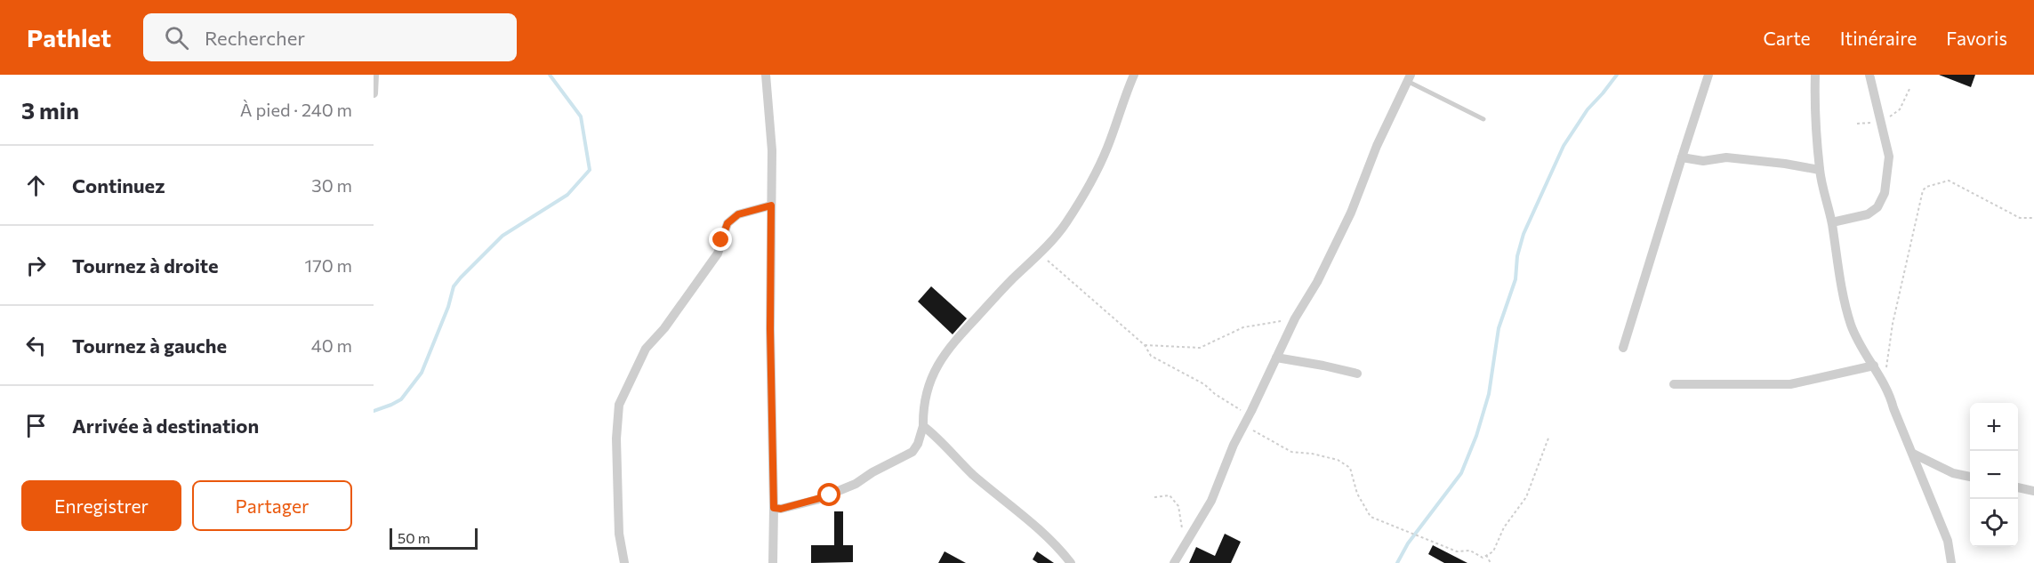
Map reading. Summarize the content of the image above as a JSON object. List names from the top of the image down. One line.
{"scale_bar":"50 m","page":{"header":"Pathlet","search":"Rechercher","nav":["Carte","Itinéraire","Favoris"],"heading":["3 min","À pied · 240 m"],"list":[["Continuez","30 m"],["Tournez à droite","170 m"],["Tournez à gauche","40 m"],"Arrivée à destination"],"map_buttons":["+","−"],"buttons":["Enregistrer","Partager"],"scale":"50 m"}}
